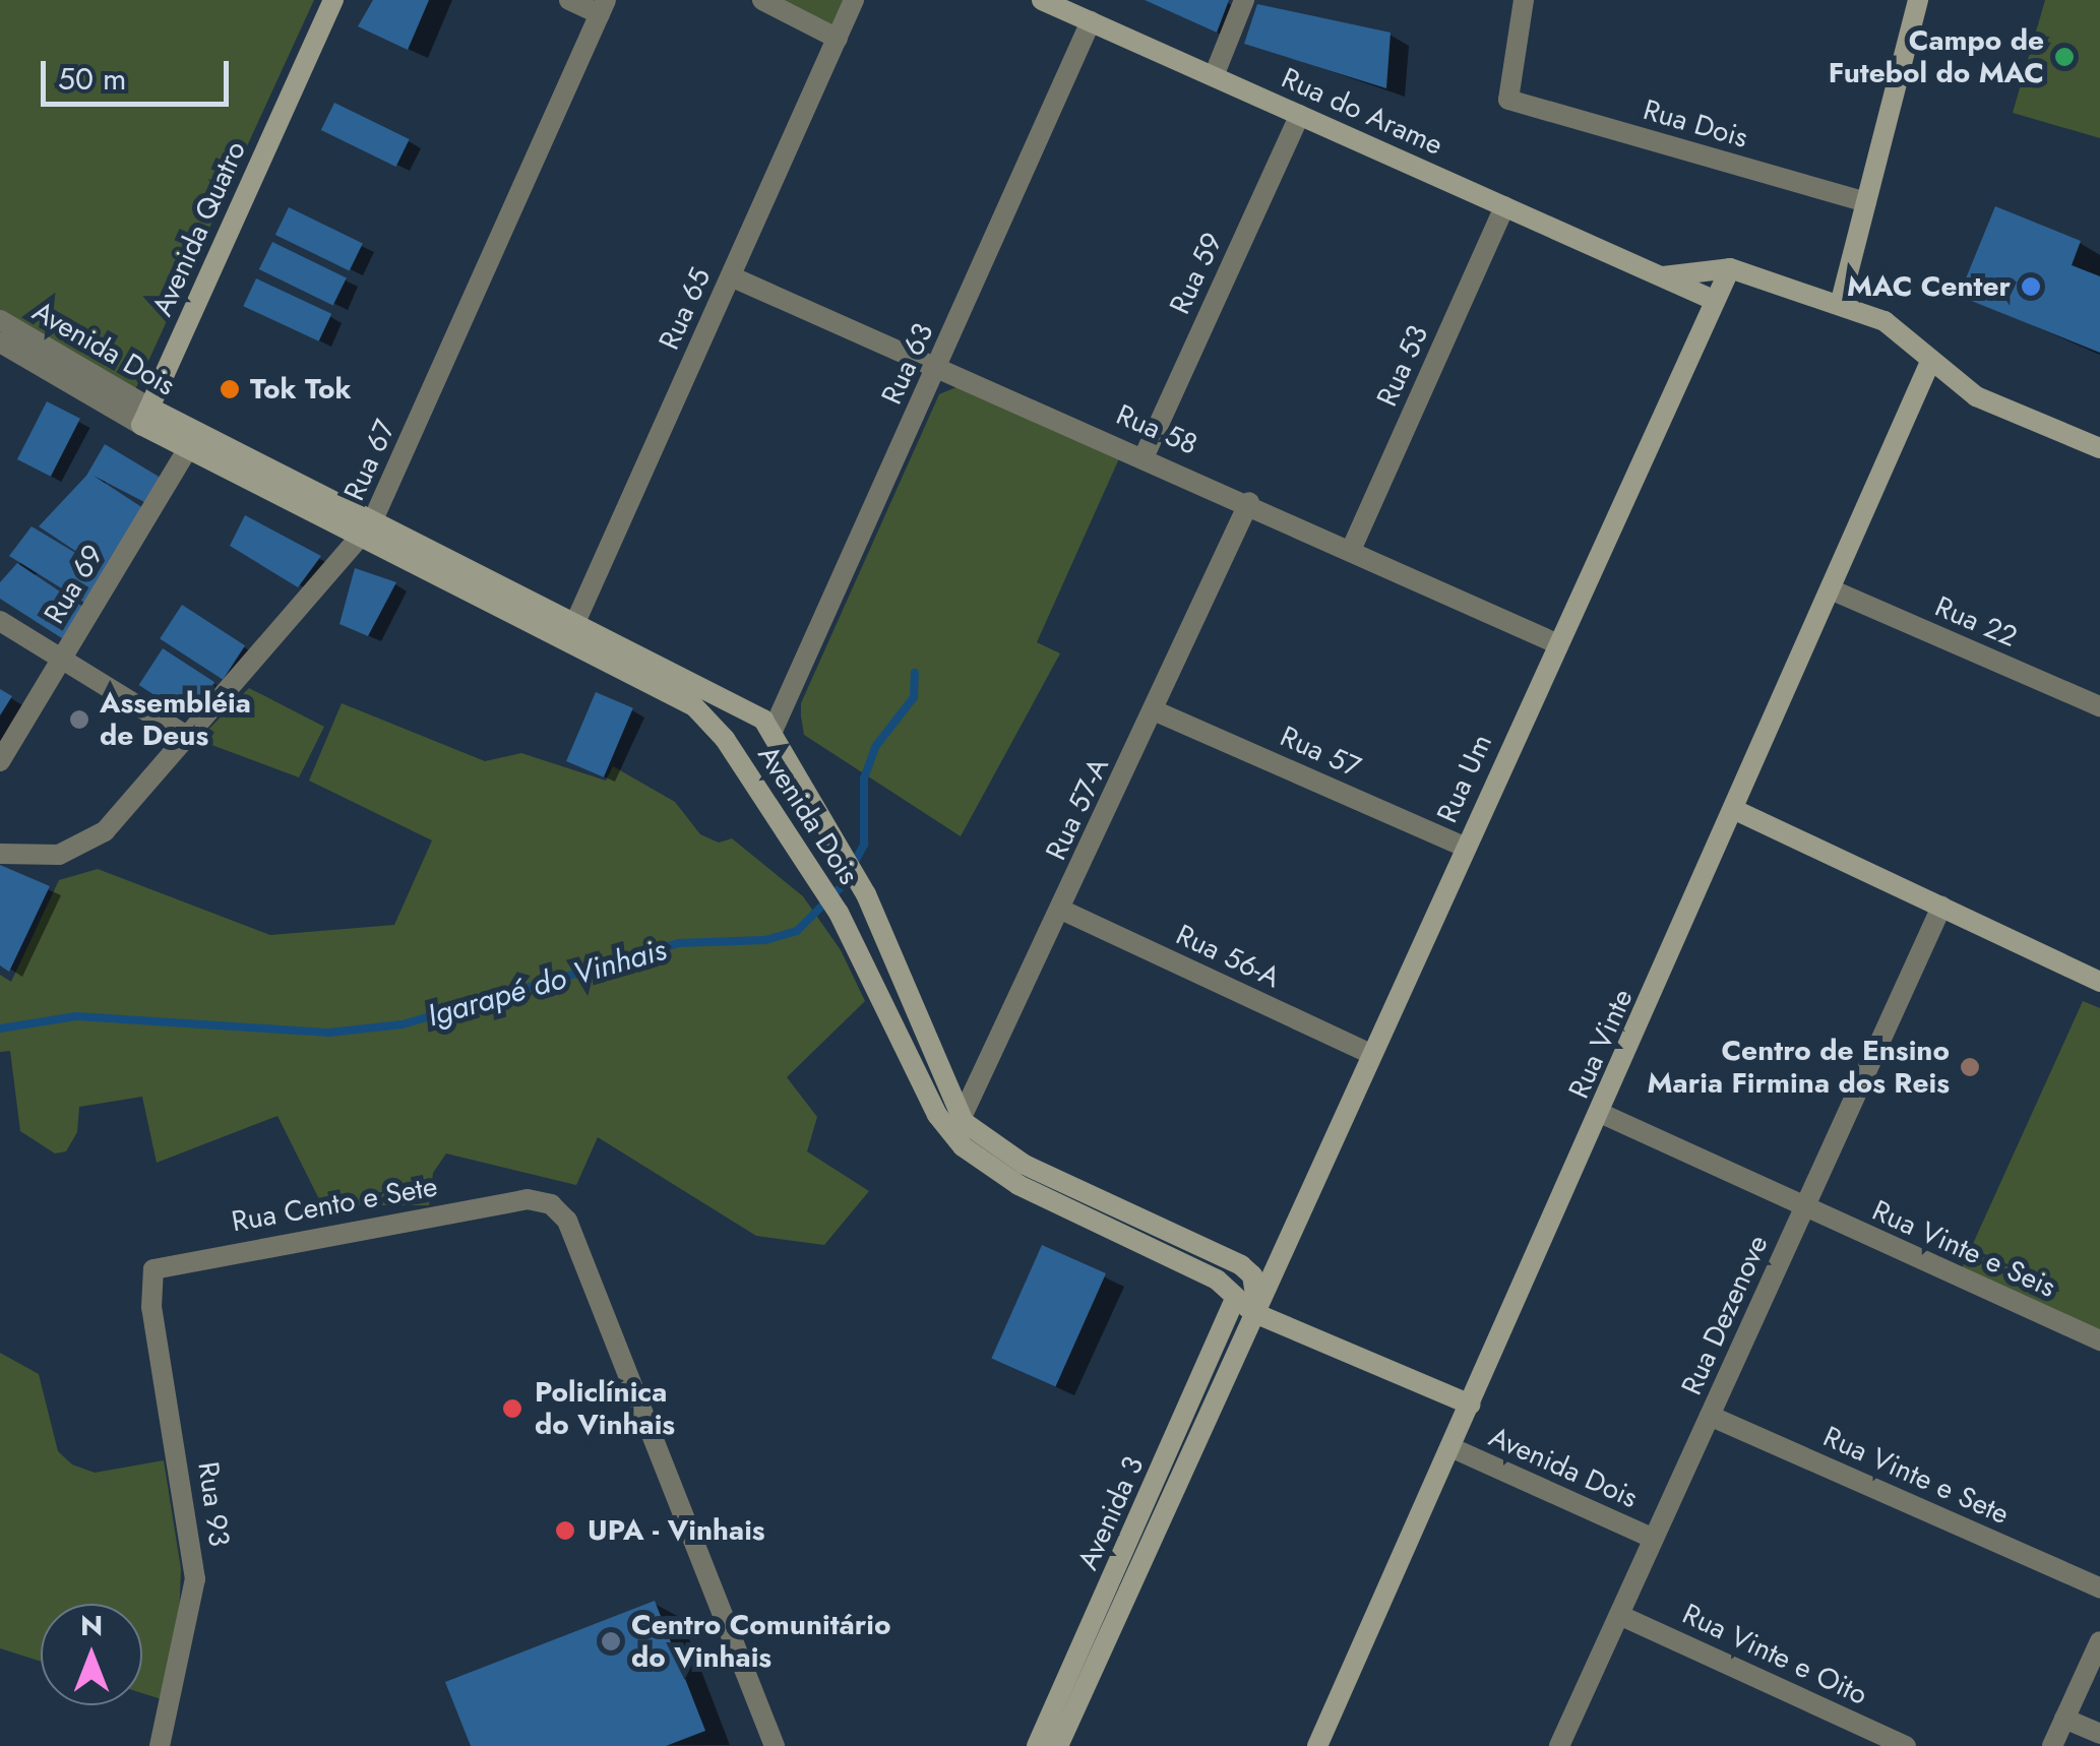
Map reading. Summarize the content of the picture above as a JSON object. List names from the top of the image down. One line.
{"streets":{"street":["Rua do Arame","Rua Dois","Avenida Quatro","Rua 59","Rua 65","Avenida Dois","Rua 63","Rua 53","Rua 58","Rua 67","Rua 69","Rua 22","Rua 57","Rua Um","Rua 57-A","Rua 56-A","Rua Vinte","Rua Cento e Sete","Rua Vinte e Seis","Rua Dezenove","Rua Vinte e Sete","Rua 93","Avenida 3","Rua Vinte e Oito"]},"crossings":[["Rua do Arame","Rua 59"],["Rua do Arame","Rua 63"],["Rua do Arame","Rua 53"],["Rua do Arame","Rua Um"],["Avenida Quatro","Avenida Dois"],["Rua 59","Rua 58"],["Rua 65","Avenida Dois"],["Rua 65","Rua 58"],["Avenida Dois","Rua 63"],["Avenida Dois","Rua 67"],["Avenida Dois","Rua 69"],["Avenida Dois","Rua Um"],["Avenida Dois","Rua 57-A"],["Avenida Dois","Rua Vinte"],["Avenida Dois","Rua Dezenove"],["Avenida Dois","Avenida 3"],["Rua 63","Rua 58"],["Rua 53","Rua 58"],["Rua 58","Rua Um"],["Rua 58","Rua 57-A"],["Rua 22","Rua Vinte"],["Rua 57","Rua Um"],["Rua 57","Rua 57-A"],["Rua Um","Rua 56-A"],["Rua Um","Avenida 3"],["Rua 57-A","Rua 56-A"],["Rua Vinte","Rua Vinte e Seis"],["Rua Cento e Sete","Rua 93"],["Rua Vinte e Seis","Rua Dezenove"],["Rua Dezenove","Rua Vinte e Sete"],["Rua Dezenove","Rua Vinte e Oito"]],"water":["Igarapé do Vinhais"],"places":["Campo de Futebol do MAC","MAC Center","Tok Tok","Assembléia de Deus","Centro de Ensino Maria Firmina dos Reis","Policlínica do Vinhais","UPA - Vinhais","Centro Comunitário do Vinhais"],"scale_bar":"50 m","north":"top"}
